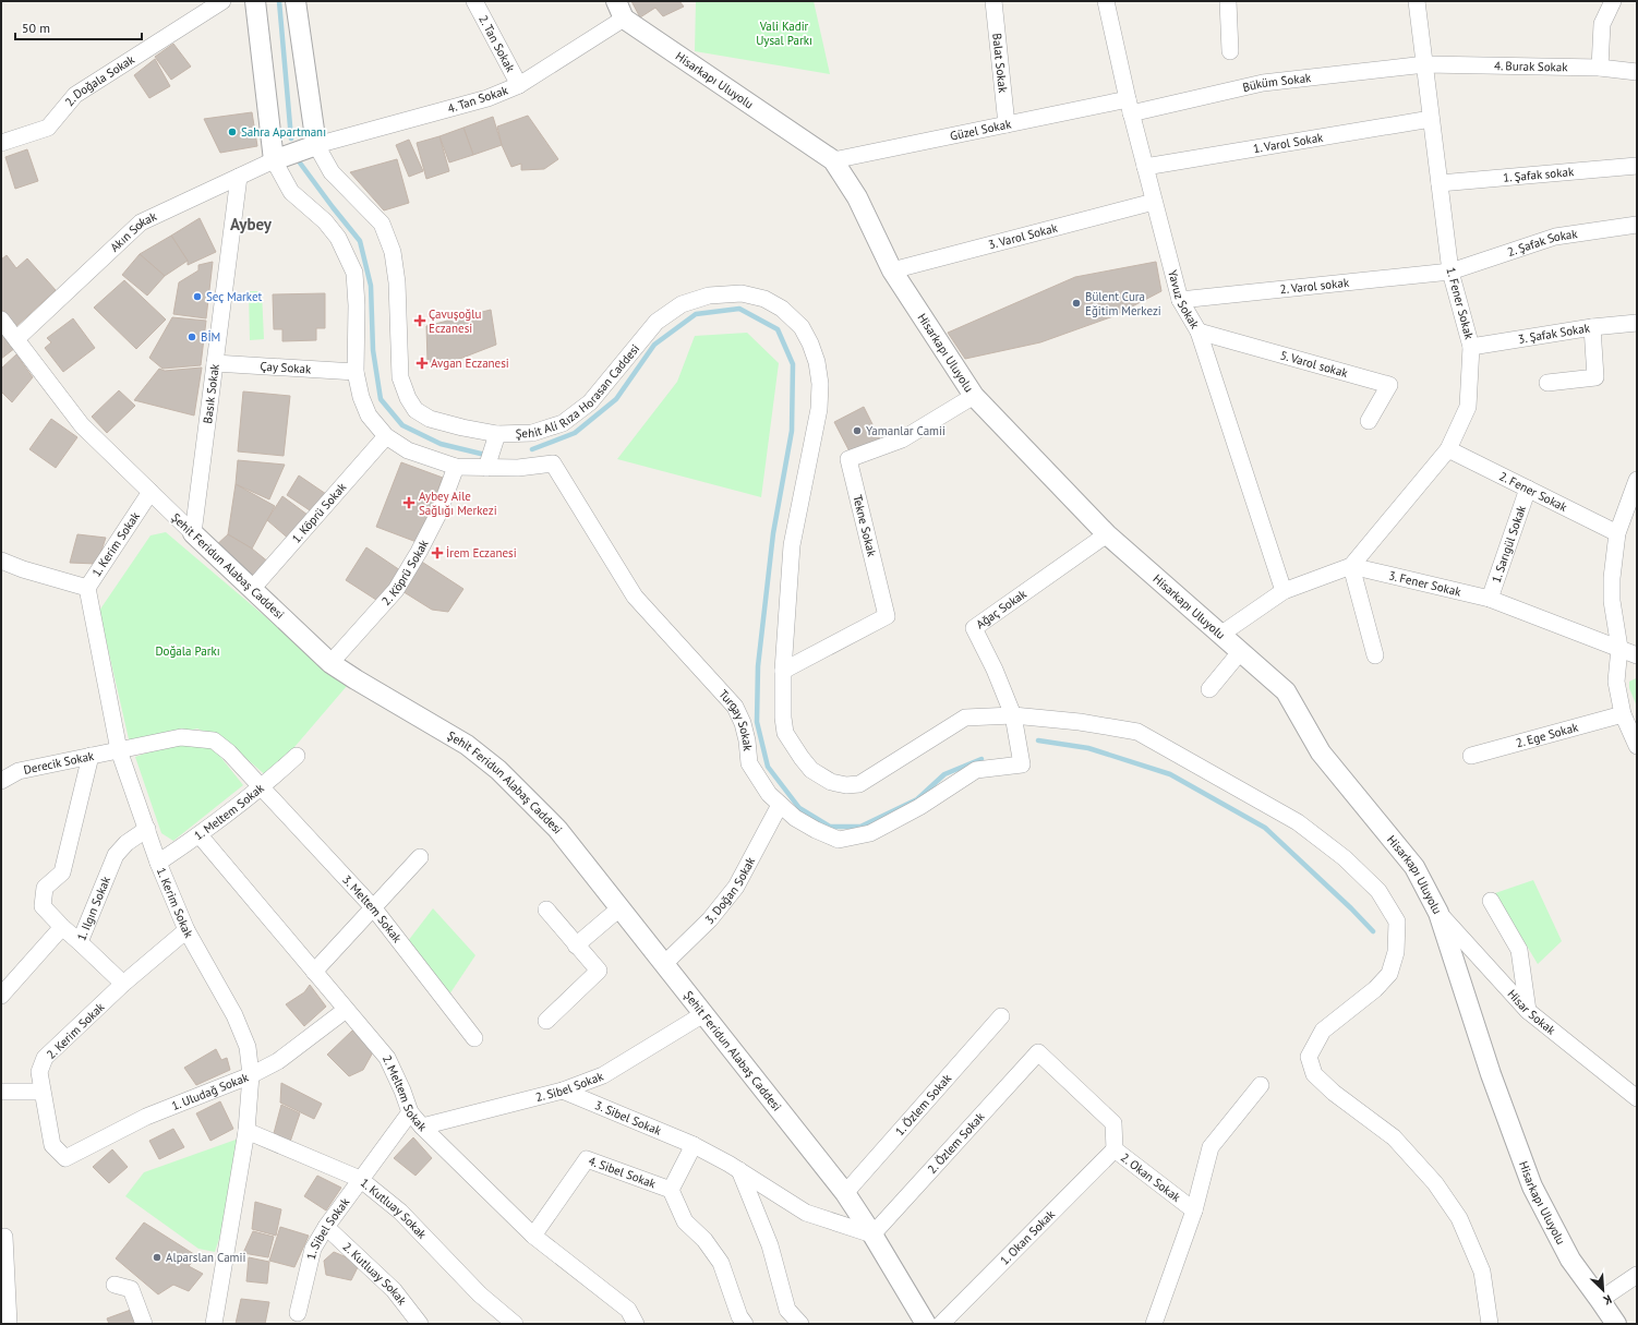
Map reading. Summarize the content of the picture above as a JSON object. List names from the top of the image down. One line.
{"streets":{"street":["2. Tan Sokak","Balat Sokak","4. Burak Sokak","Hisarkapı Uluyolu","2. Doğala Sokak","Büküm Sokak","4. Tan Sokak","Güzel Sokak","1. Varol Sokak","1. Şafak sokak","Akın Sokak","3. Varol Sokak","2. Şafak Sokak","2. Varol sokak","Yavuz Sokak","1. Fener Sokak","3. Şafak Sokak","5. Varol sokak","Çay Sokak","Şehit Ali Rıza Horasan Caddesi","Basık Sokak","2. Fener Sokak","1. Köprü Sokak","Tekne Sokak","1. Kerim Sokak","1. Sarıgül Sokak","Şehit Feridun Alabaş Caddesi","2. Köprü Sokak","3. Fener Sokak","Ağaç Sokak","Turgay Sokak","2. Ege Sokak","Derecik Sokak","1. Meltem Sokak","3. Doğan Sokak","1. Ilgın Sokak","3. Meltem Sokak","Hisar Sokak","2. Kerim Sokak","2. Sibel Sokak","1. Uludağ Sokak","2. Meltem Sokak","1. Özlem Sokak","3. Sibel Sokak","2. Özlem Sokak","4. Sibel Sokak","2. Okan Sokak","1. Kutluay Sokak","1. Sibel Sokak","1. Okan Sokak","2. Kutluay Sokak"]},"crossings":[["2. Tan Sokak","4. Tan Sokak"],["Balat Sokak","Güzel Sokak"],["4. Burak Sokak","Büküm Sokak"],["4. Burak Sokak","1. Fener Sokak"],["Hisarkapı Uluyolu","4. Tan Sokak"],["Hisarkapı Uluyolu","Güzel Sokak"],["Hisarkapı Uluyolu","3. Varol Sokak"],["Hisarkapı Uluyolu","Tekne Sokak"],["Hisarkapı Uluyolu","Ağaç Sokak"],["Hisarkapı Uluyolu","Hisar Sokak"],["Büküm Sokak","Güzel Sokak"],["Büküm Sokak","Yavuz Sokak"],["Büküm Sokak","1. Fener Sokak"],["4. Tan Sokak","Şehit Ali Rıza Horasan Caddesi"],["Güzel Sokak","Yavuz Sokak"],["1. Varol Sokak","Yavuz Sokak"],["1. Varol Sokak","1. Fener Sokak"],["1. Şafak sokak","1. Fener Sokak"],["Akın Sokak","Basık Sokak"],["Akın Sokak","Şehit Feridun Alabaş Caddesi"],["3. Varol Sokak","Yavuz Sokak"],["2. Şafak Sokak","2. Varol sokak"],["2. Şafak Sokak","1. Fener Sokak"],["2. Varol sokak","Yavuz Sokak"],["2. Varol sokak","1. Fener Sokak"],["Yavuz Sokak","5. Varol sokak"],["1. Fener Sokak","3. Şafak Sokak"],["1. Fener Sokak","2. Fener Sokak"],["1. Fener Sokak","3. Fener Sokak"],["Çay Sokak","Basık Sokak"],["Şehit Ali Rıza Horasan Caddesi","Tekne Sokak"],["Şehit Ali Rıza Horasan Caddesi","Ağaç Sokak"],["Şehit Ali Rıza Horasan Caddesi","Turgay Sokak"],["Basık Sokak","Şehit Feridun Alabaş Caddesi"],["2. Fener Sokak","1. Sarıgül Sokak"],["1. Köprü Sokak","Şehit Feridun Alabaş Caddesi"],["1. Kerim Sokak","Şehit Feridun Alabaş Caddesi"],["1. Kerim Sokak","Derecik Sokak"],["1. Kerim Sokak","1. Meltem Sokak"],["1. Kerim Sokak","1. Ilgın Sokak"],["1. Kerim Sokak","2. Kerim Sokak"],["1. Kerim Sokak","1. Uludağ Sokak"],["1. Kerim Sokak","1. Kutluay Sokak"],["1. Sarıgül Sokak","3. Fener Sokak"],["Şehit Feridun Alabaş Caddesi","2. Köprü Sokak"],["Şehit Feridun Alabaş Caddesi","3. Doğan Sokak"],["Şehit Feridun Alabaş Caddesi","2. Sibel Sokak"],["Şehit Feridun Alabaş Caddesi","1. Özlem Sokak"],["Şehit Feridun Alabaş Caddesi","3. Sibel Sokak"],["Şehit Feridun Alabaş Caddesi","2. Özlem Sokak"],["Ağaç Sokak","Turgay Sokak"],["Turgay Sokak","3. Doğan Sokak"],["Derecik Sokak","1. Meltem Sokak"],["Derecik Sokak","3. Meltem Sokak"],["1. Meltem Sokak","3. Meltem Sokak"],["1. Meltem Sokak","2. Meltem Sokak"],["2. Kerim Sokak","1. Uludağ Sokak"],["2. Sibel Sokak","2. Meltem Sokak"],["2. Sibel Sokak","3. Sibel Sokak"],["1. Uludağ Sokak","2. Meltem Sokak"],["2. Meltem Sokak","4. Sibel Sokak"],["2. Meltem Sokak","1. Sibel Sokak"],["3. Sibel Sokak","2. Özlem Sokak"],["2. Özlem Sokak","2. Okan Sokak"],["2. Okan Sokak","1. Okan Sokak"],["1. Kutluay Sokak","1. Sibel Sokak"],["1. Sibel Sokak","2. Kutluay Sokak"]],"districts":["Aybey"],"parks":["Vali Kadir Uysal Parkı","Doğala Parkı"],"places":{"other":["Sahra Apartmanı","Seç Market","Bülent Cura Eğitim Merkezi","BİM","Yamanlar Camii","Alparslan Camii"],"health":["Çavuşoğlu Eczanesi","Avgan Eczanesi","Aybey Aile Sağlığı Merkezi","İrem Eczanesi"]},"scale_bar":"50 m","north":"bottom right"}
